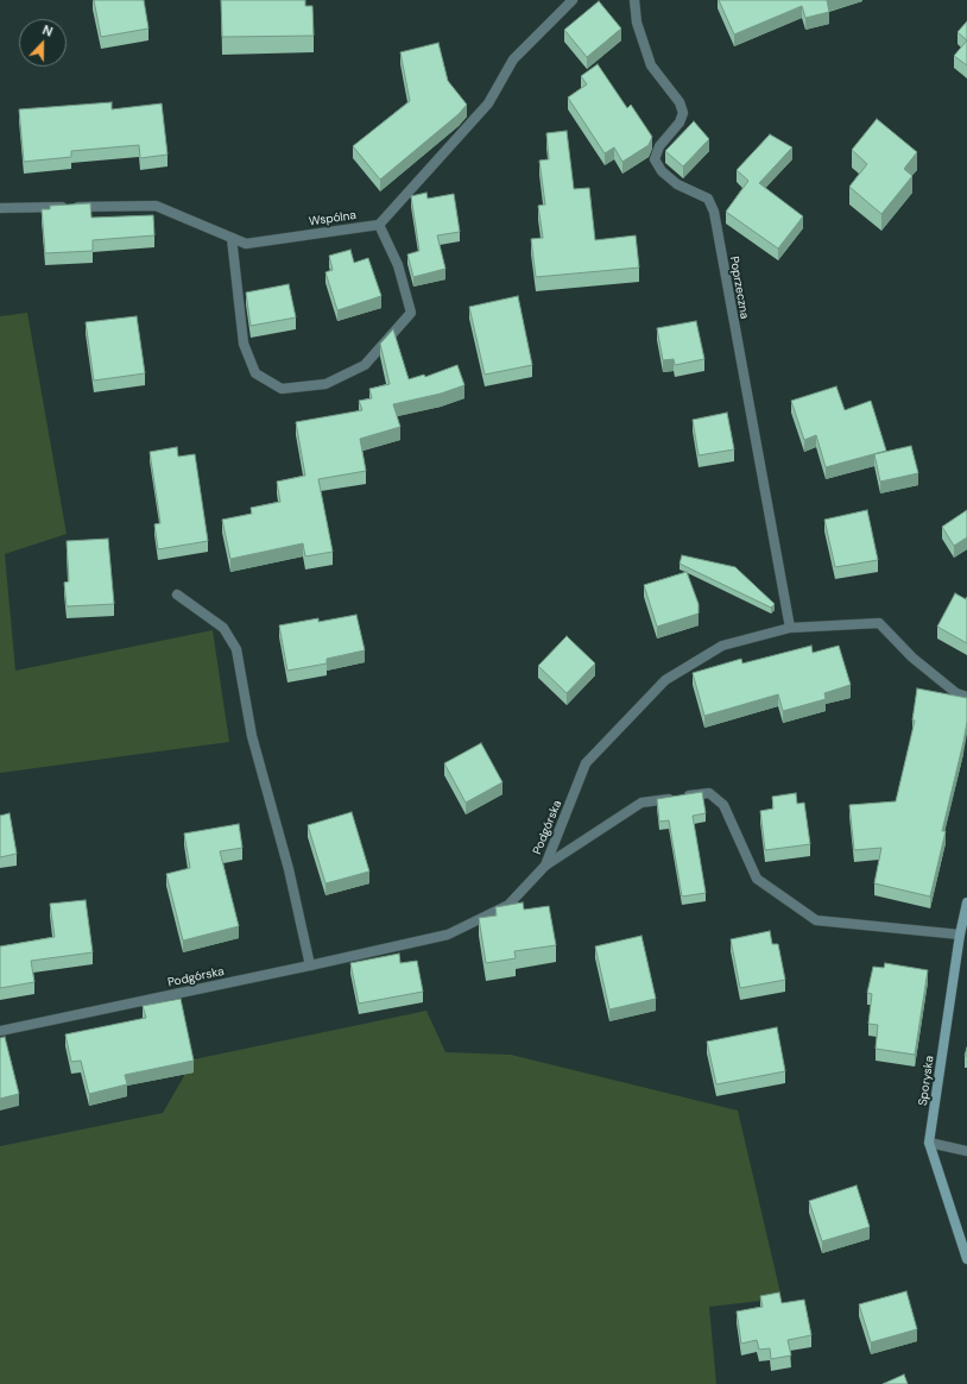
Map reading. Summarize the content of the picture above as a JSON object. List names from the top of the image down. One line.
{"streets":{"street":["Wspólna","Poprzeczna","Podgórska","Sporyska"]},"crossings":[["Poprzeczna","Podgórska"]],"north":"top"}
